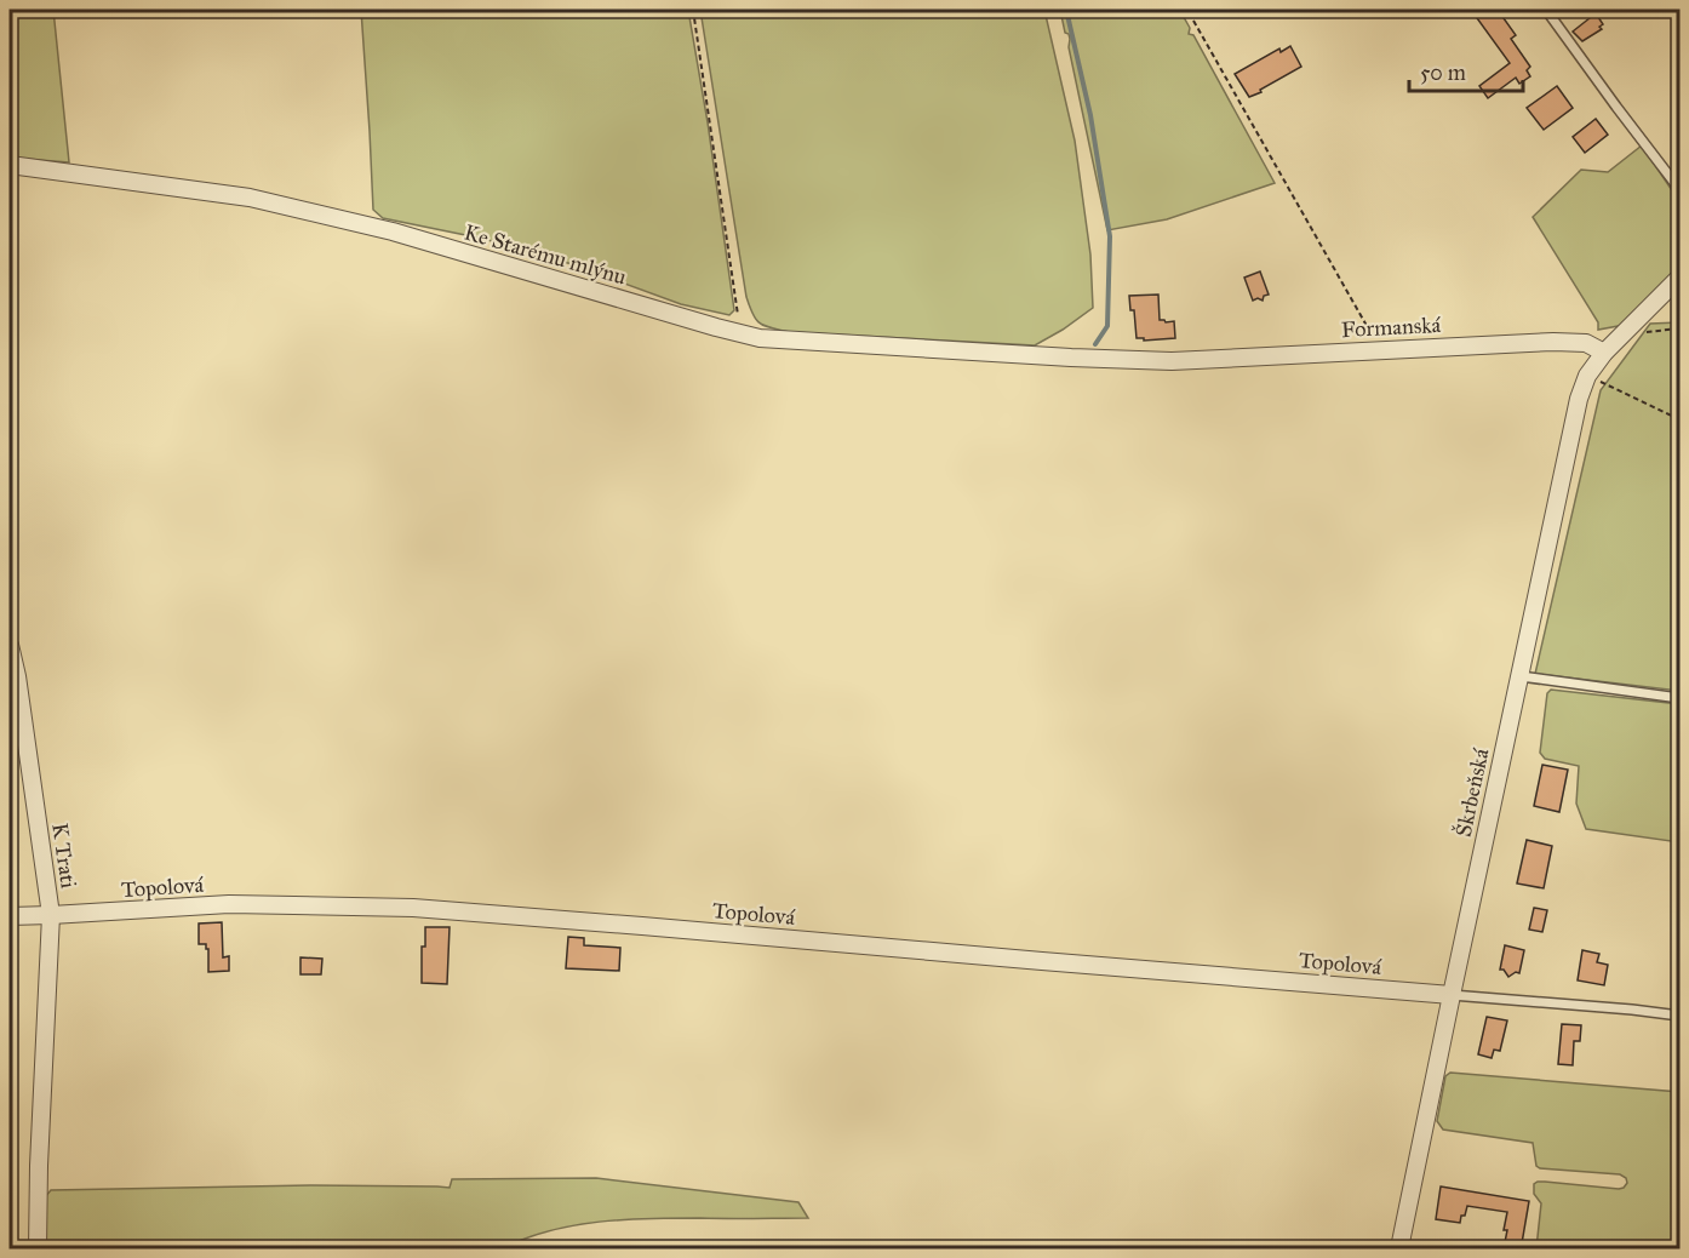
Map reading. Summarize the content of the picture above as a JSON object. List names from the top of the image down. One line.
{"streets":{"street":["Ke Starému mlýnu","Formanská","Škrbeňská","K Trati","Topolová"]},"crossings":[["Ke Starému mlýnu","Formanská"],["Formanská","Škrbeňská"],["Škrbeňská","Topolová"],["K Trati","Topolová"]],"scale_bar":"50 m"}
